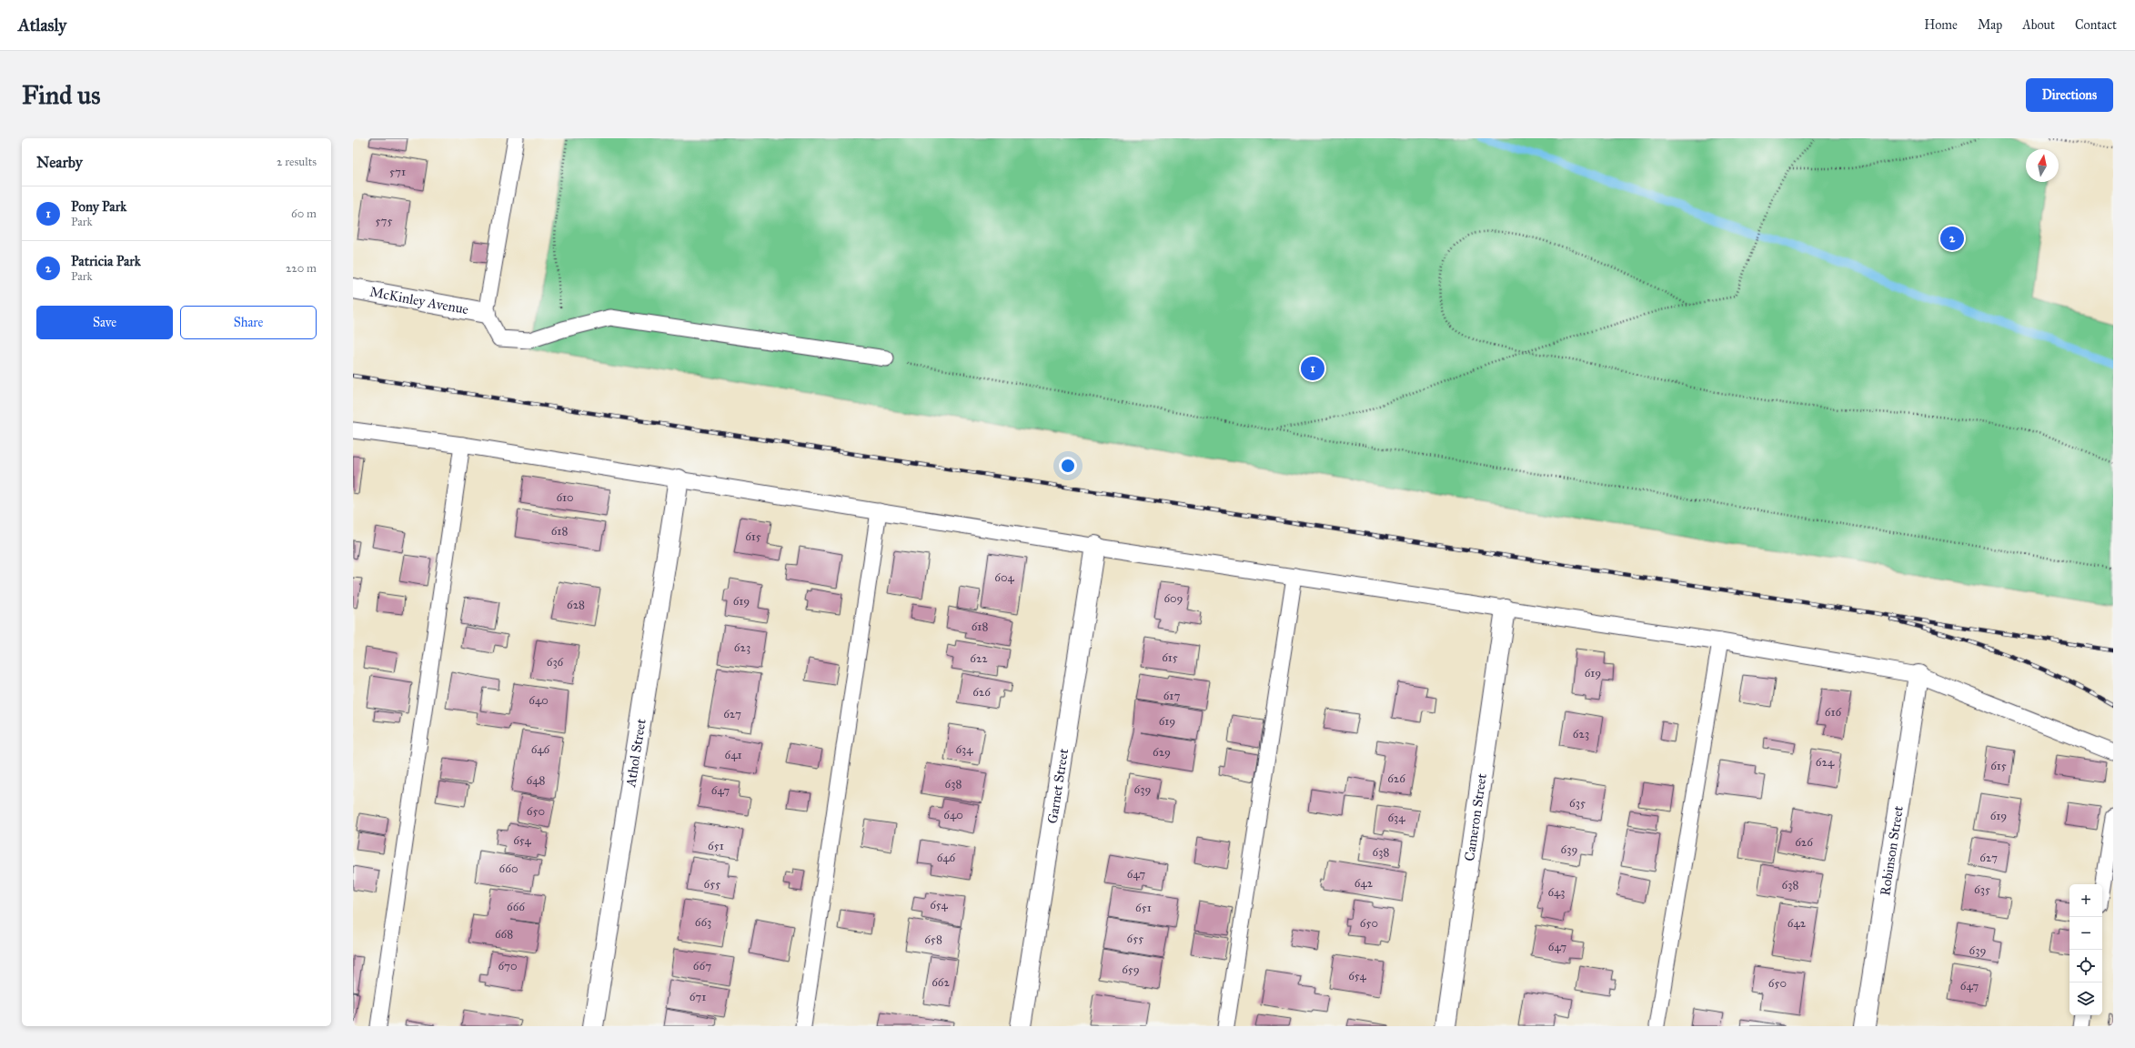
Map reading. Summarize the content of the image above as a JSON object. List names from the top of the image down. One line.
{"streets":{"street":["McKinley Avenue","Athol Street","Garnet Street","Cameron Street","Robinson Street"]},"house_numbers":["571","575","610","618","615","604","609","619","628","618","623","615","622","636","619","626","617","640","616","627","619","623","646","634","629","641","624","615","626","648","638","639","647","635","650","640","619","634","654","626","651","639","638","646","627","660","647","642","655","638","635","643","654","666","651","663","650","642","668","655","658","647","639","670","667","659","654","662","650","647","671"],"north":"top","page":{"header":"Atlasly","nav":["Home","Map","About","Contact"],"buttons":["Directions",["Save","Share"]],"title":"Find us","heading":["Nearby","2 results"],"list":[{"mark":"1","name":"Pony Park","note":"Park","value":"60 m"},{"mark":"2","name":"Patricia Park","note":"Park","value":"220 m"}],"pins":["2","1"],"map_buttons":["+","−"]}}
